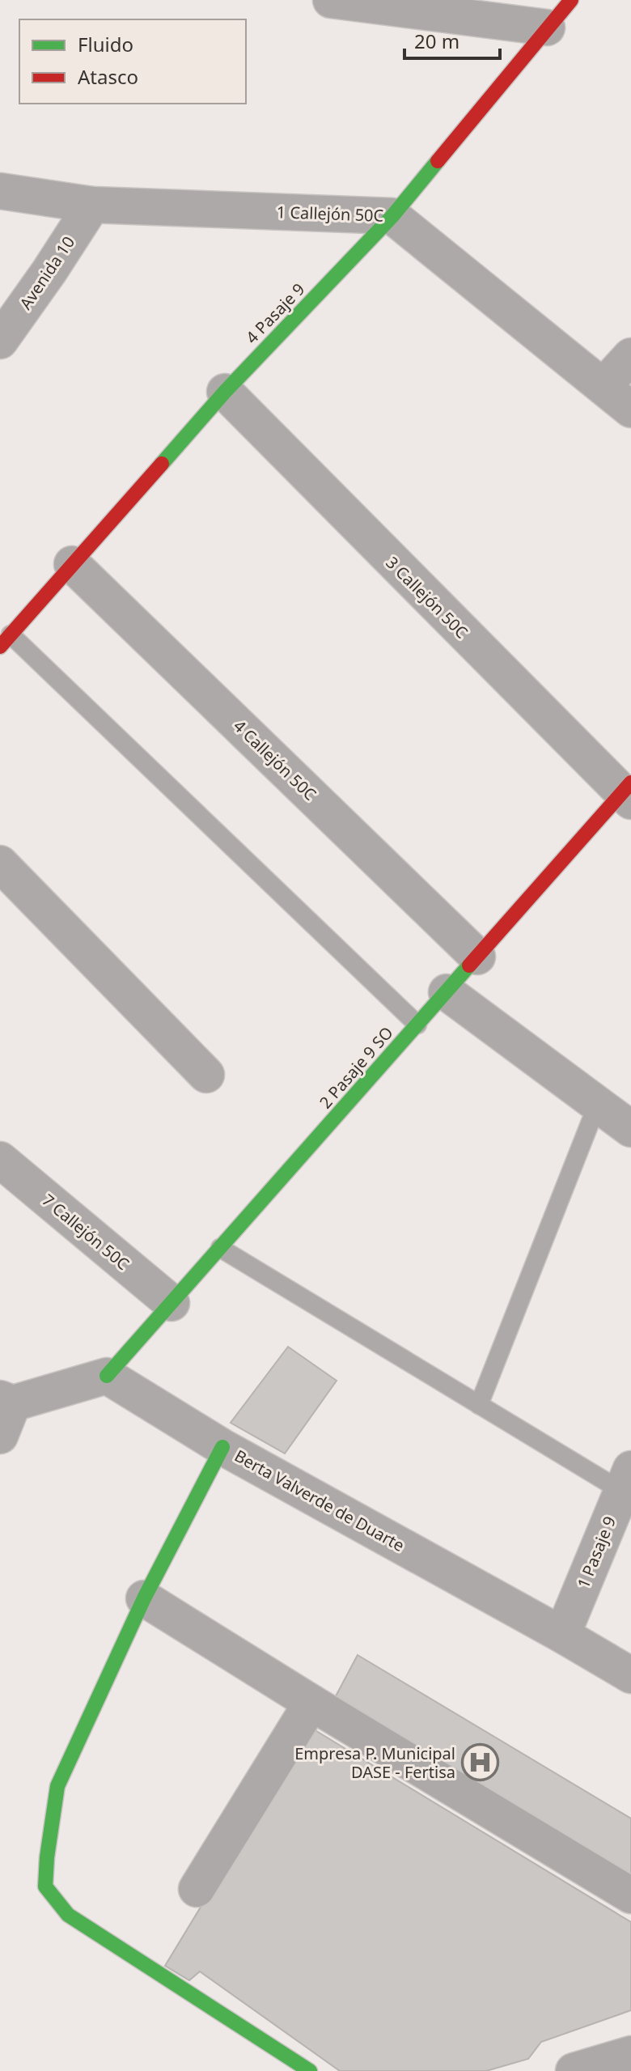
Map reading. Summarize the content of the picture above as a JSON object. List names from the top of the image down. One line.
{"streets":{"street":["1 Callejón 50C","Avenida 10","4 Pasaje 9","3 Callejón 50C","4 Callejón 50C","2 Pasaje 9 SO","7 Callejón 50C","Berta Valverde de Duarte","1 Pasaje 9"]},"crossings":[["1 Callejón 50C","Avenida 10"],["1 Callejón 50C","4 Pasaje 9"],["4 Pasaje 9","3 Callejón 50C"],["4 Pasaje 9","4 Callejón 50C"],["3 Callejón 50C","2 Pasaje 9 SO"],["4 Callejón 50C","2 Pasaje 9 SO"],["2 Pasaje 9 SO","7 Callejón 50C"],["2 Pasaje 9 SO","Berta Valverde de Duarte"],["Berta Valverde de Duarte","1 Pasaje 9"]],"places":{"hospital":["Empresa P. Municipal DASE - Fertisa"]},"legend":["Fluido","Atasco"],"scale_bar":"20 m"}
